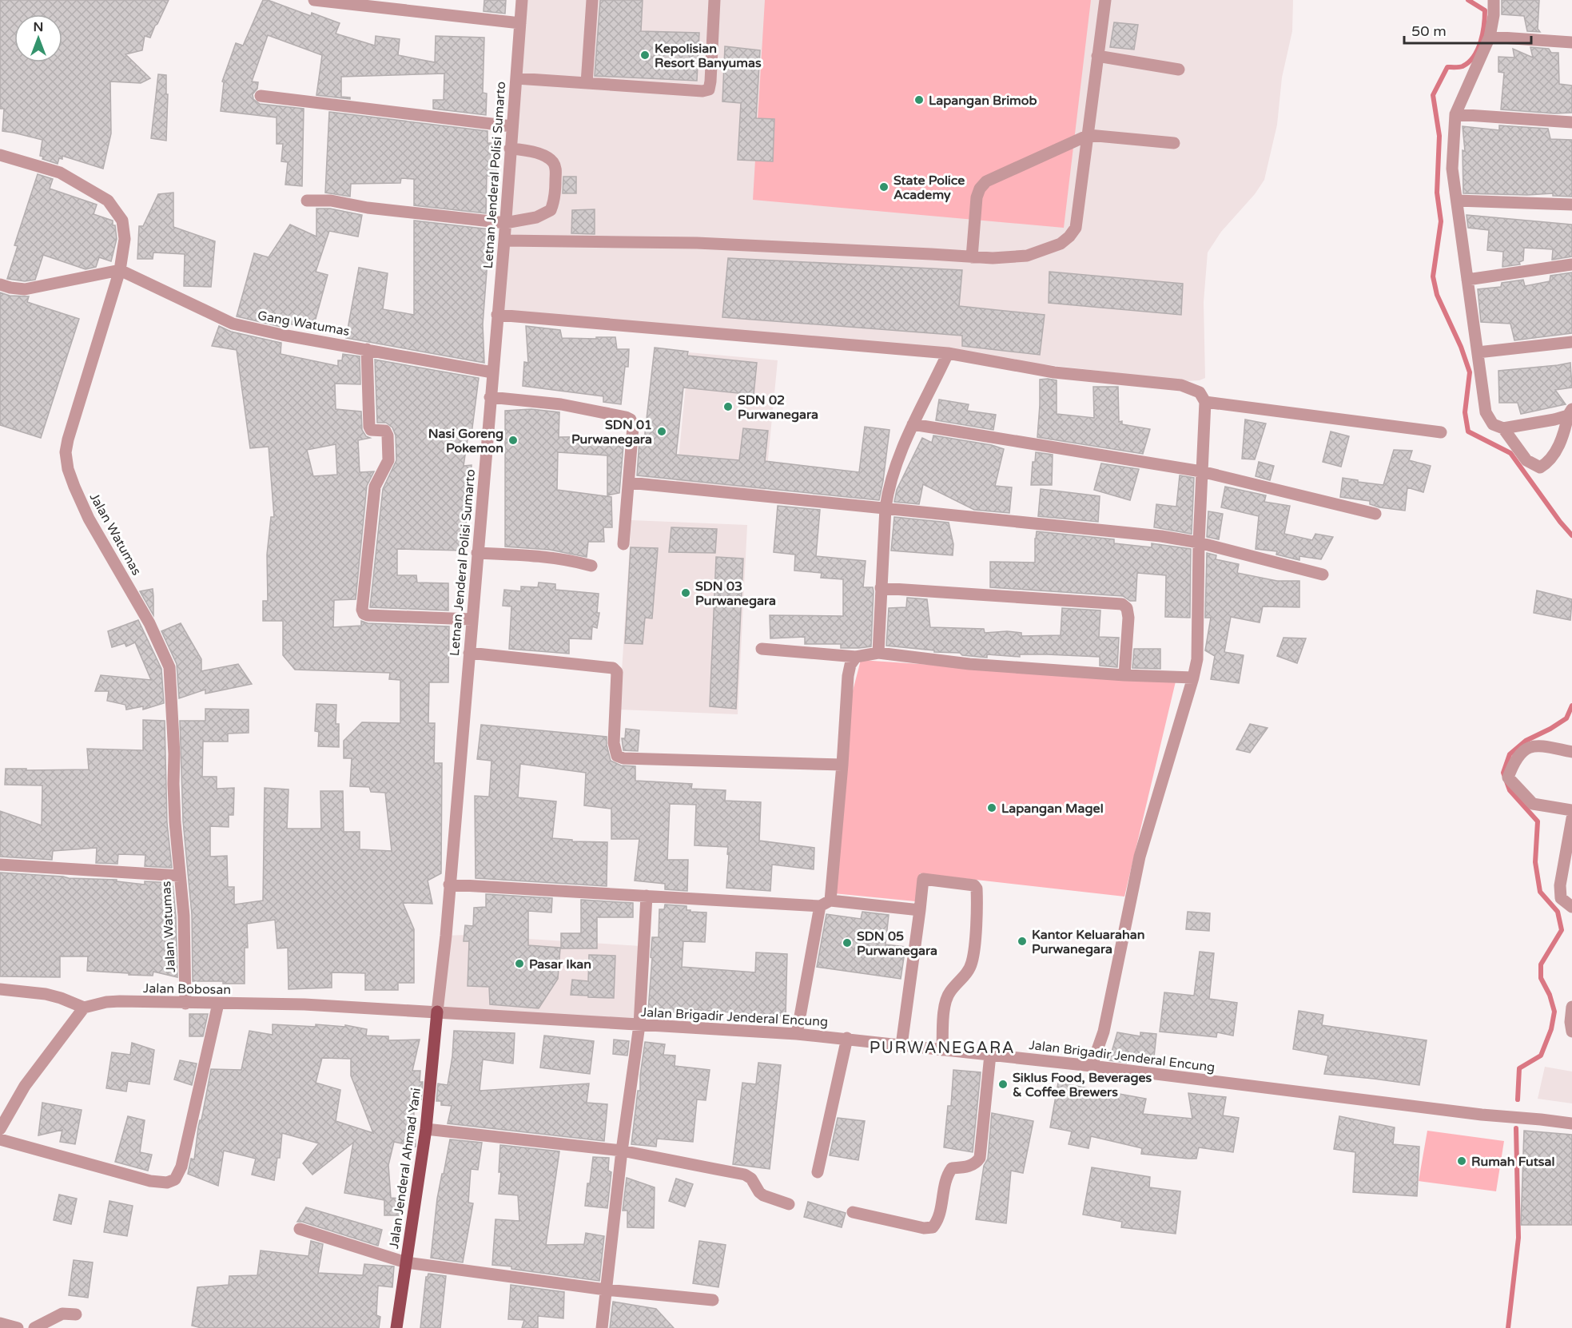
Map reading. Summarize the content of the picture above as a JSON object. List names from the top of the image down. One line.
{"streets":{"main road":["Jalan Jenderal Ahmad Yani"],"street":["Letnan Jenderal Polisi Sumarto","Gang Watumas","Jalan Watumas","Jalan Bobosan","Jalan Brigadir Jenderal Encung"]},"crossings":[["Letnan Jenderal Polisi Sumarto","Gang Watumas"],["Letnan Jenderal Polisi Sumarto","Jalan Bobosan"],["Letnan Jenderal Polisi Sumarto","Jalan Brigadir Jenderal Encung"],["Letnan Jenderal Polisi Sumarto","Jalan Jenderal Ahmad Yani"],["Gang Watumas","Jalan Watumas"],["Jalan Watumas","Jalan Bobosan"],["Jalan Bobosan","Jalan Brigadir Jenderal Encung"],["Jalan Bobosan","Jalan Jenderal Ahmad Yani"],["Jalan Brigadir Jenderal Encung","Jalan Jenderal Ahmad Yani"]],"districts":["PURWANEGARA"],"places":["Kepolisian Resort Banyumas","Lapangan Brimob","State Police Academy","SDN 02 Purwanegara","SDN 01 Purwanegara","Nasi Goreng Pokemon","SDN 03 Purwanegara","Lapangan Magel","Kantor Keluarahan Purwanegara","SDN 05 Purwanegara","Pasar Ikan","Siklus Food, Beverages & Coffee Brewers","Rumah Futsal"],"scale_bar":"50 m","north":"top"}
